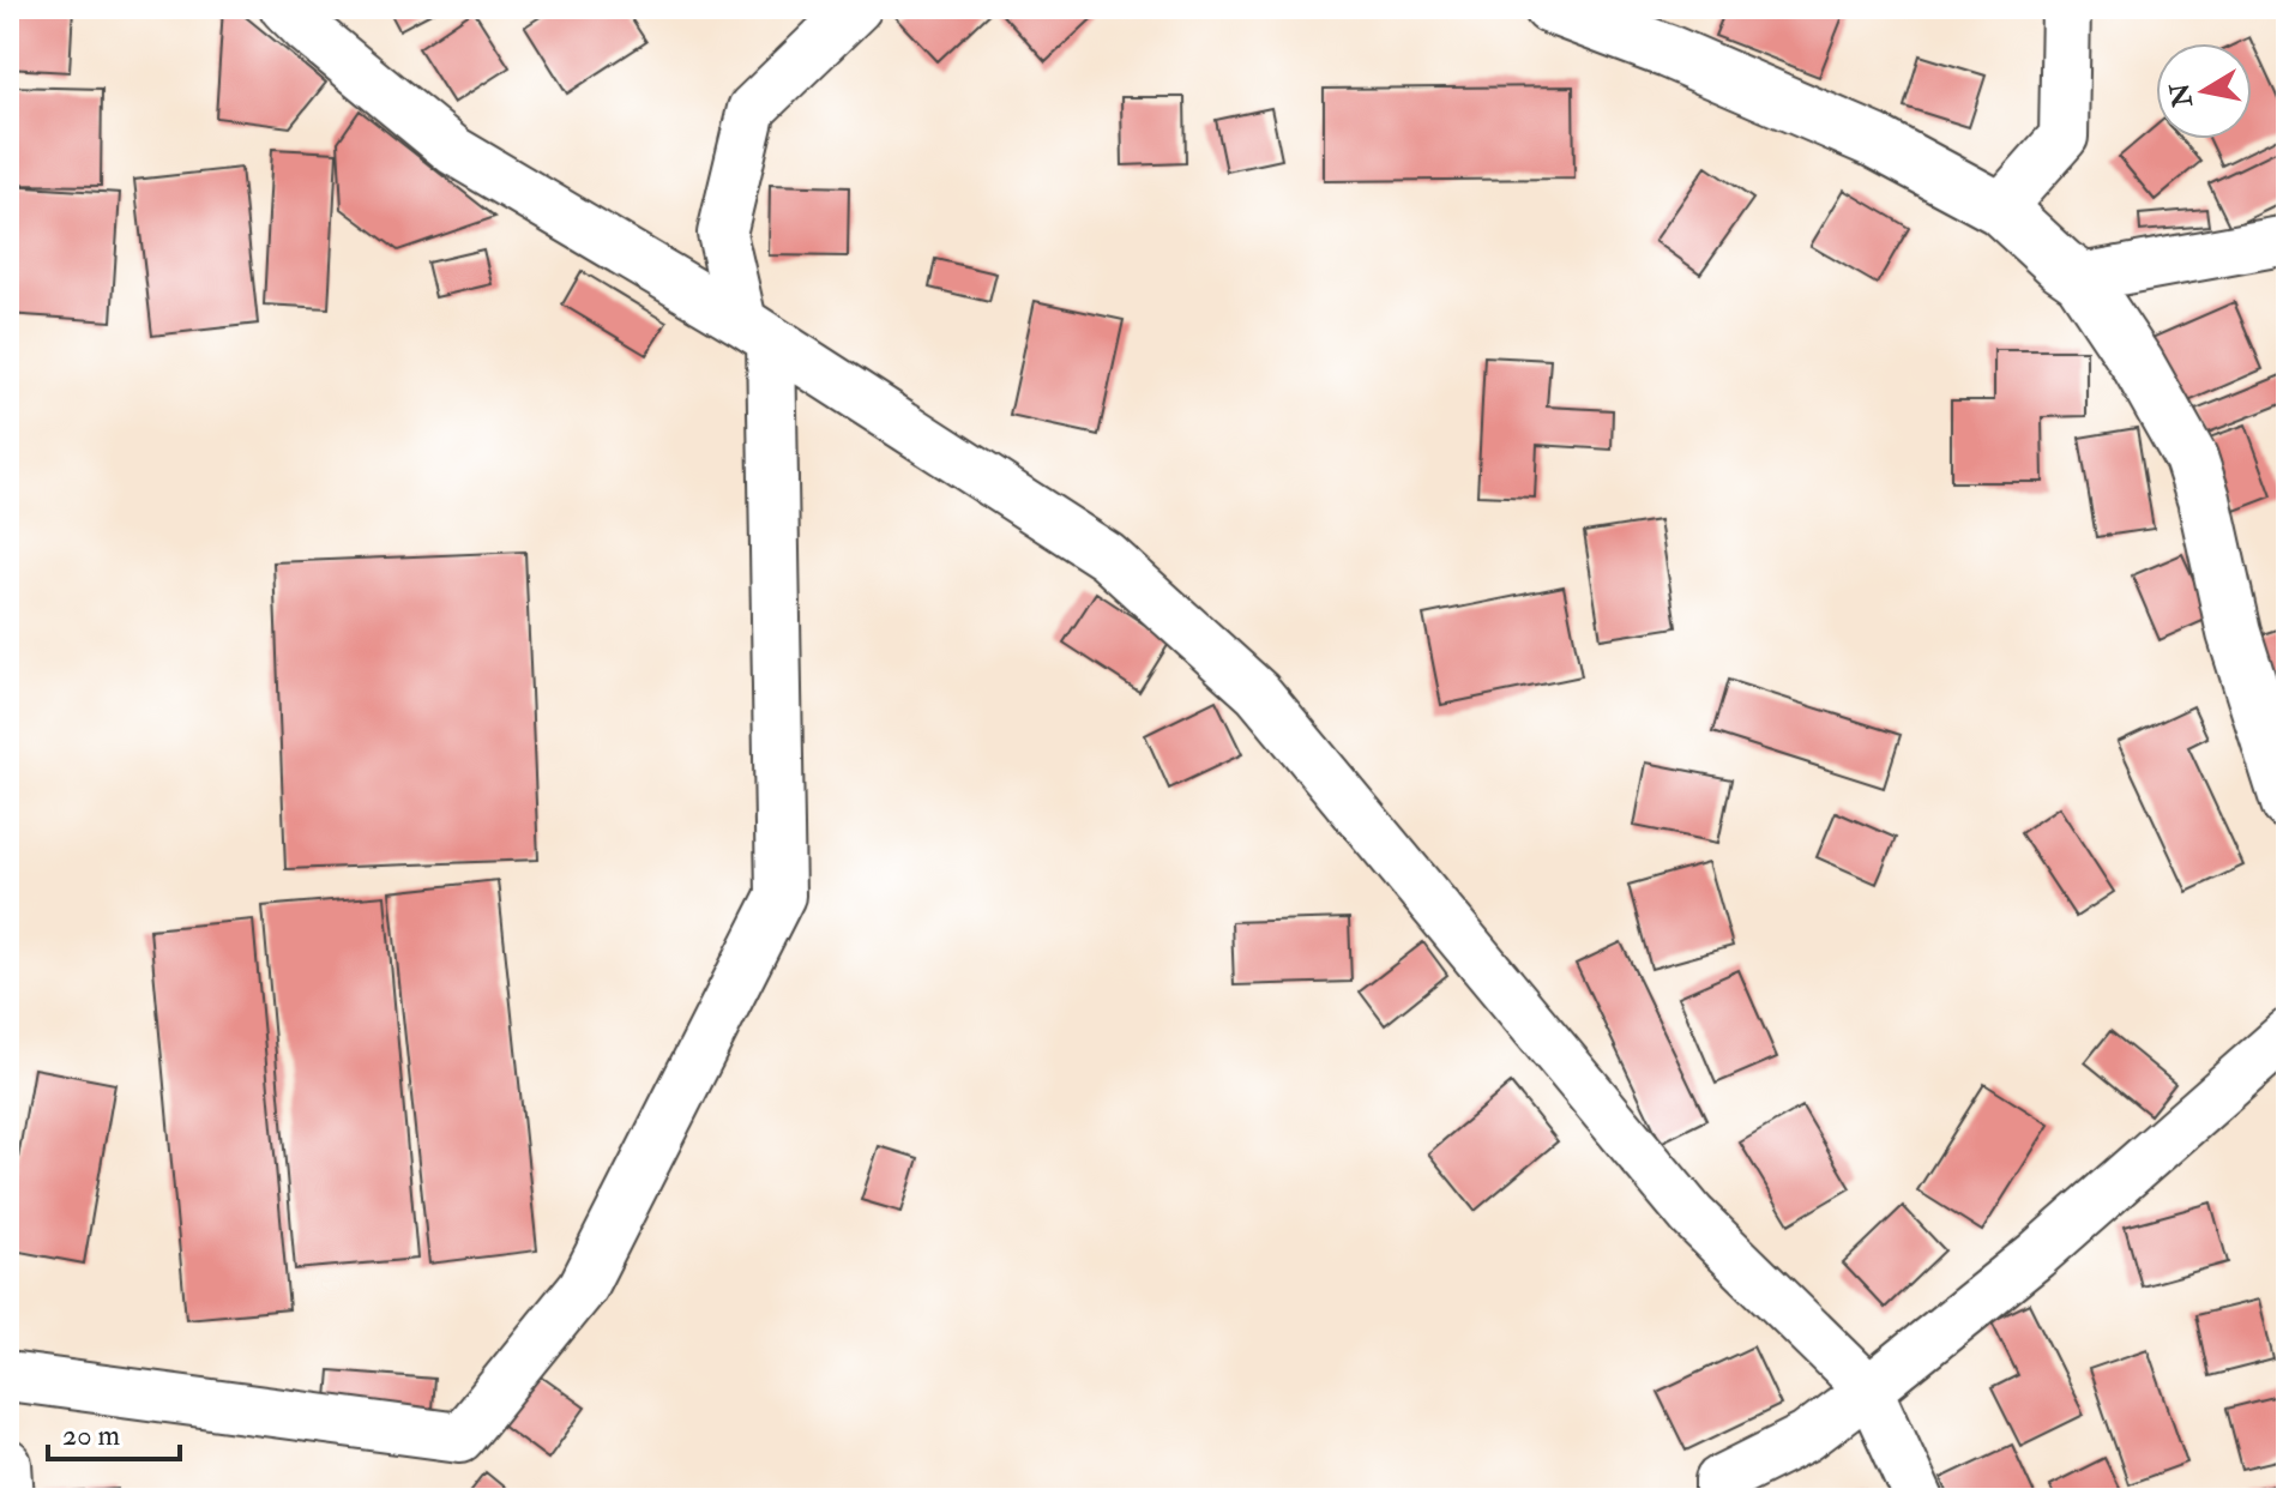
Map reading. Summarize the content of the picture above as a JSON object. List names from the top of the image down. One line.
{"scale_bar":"20 m","north":"left"}
